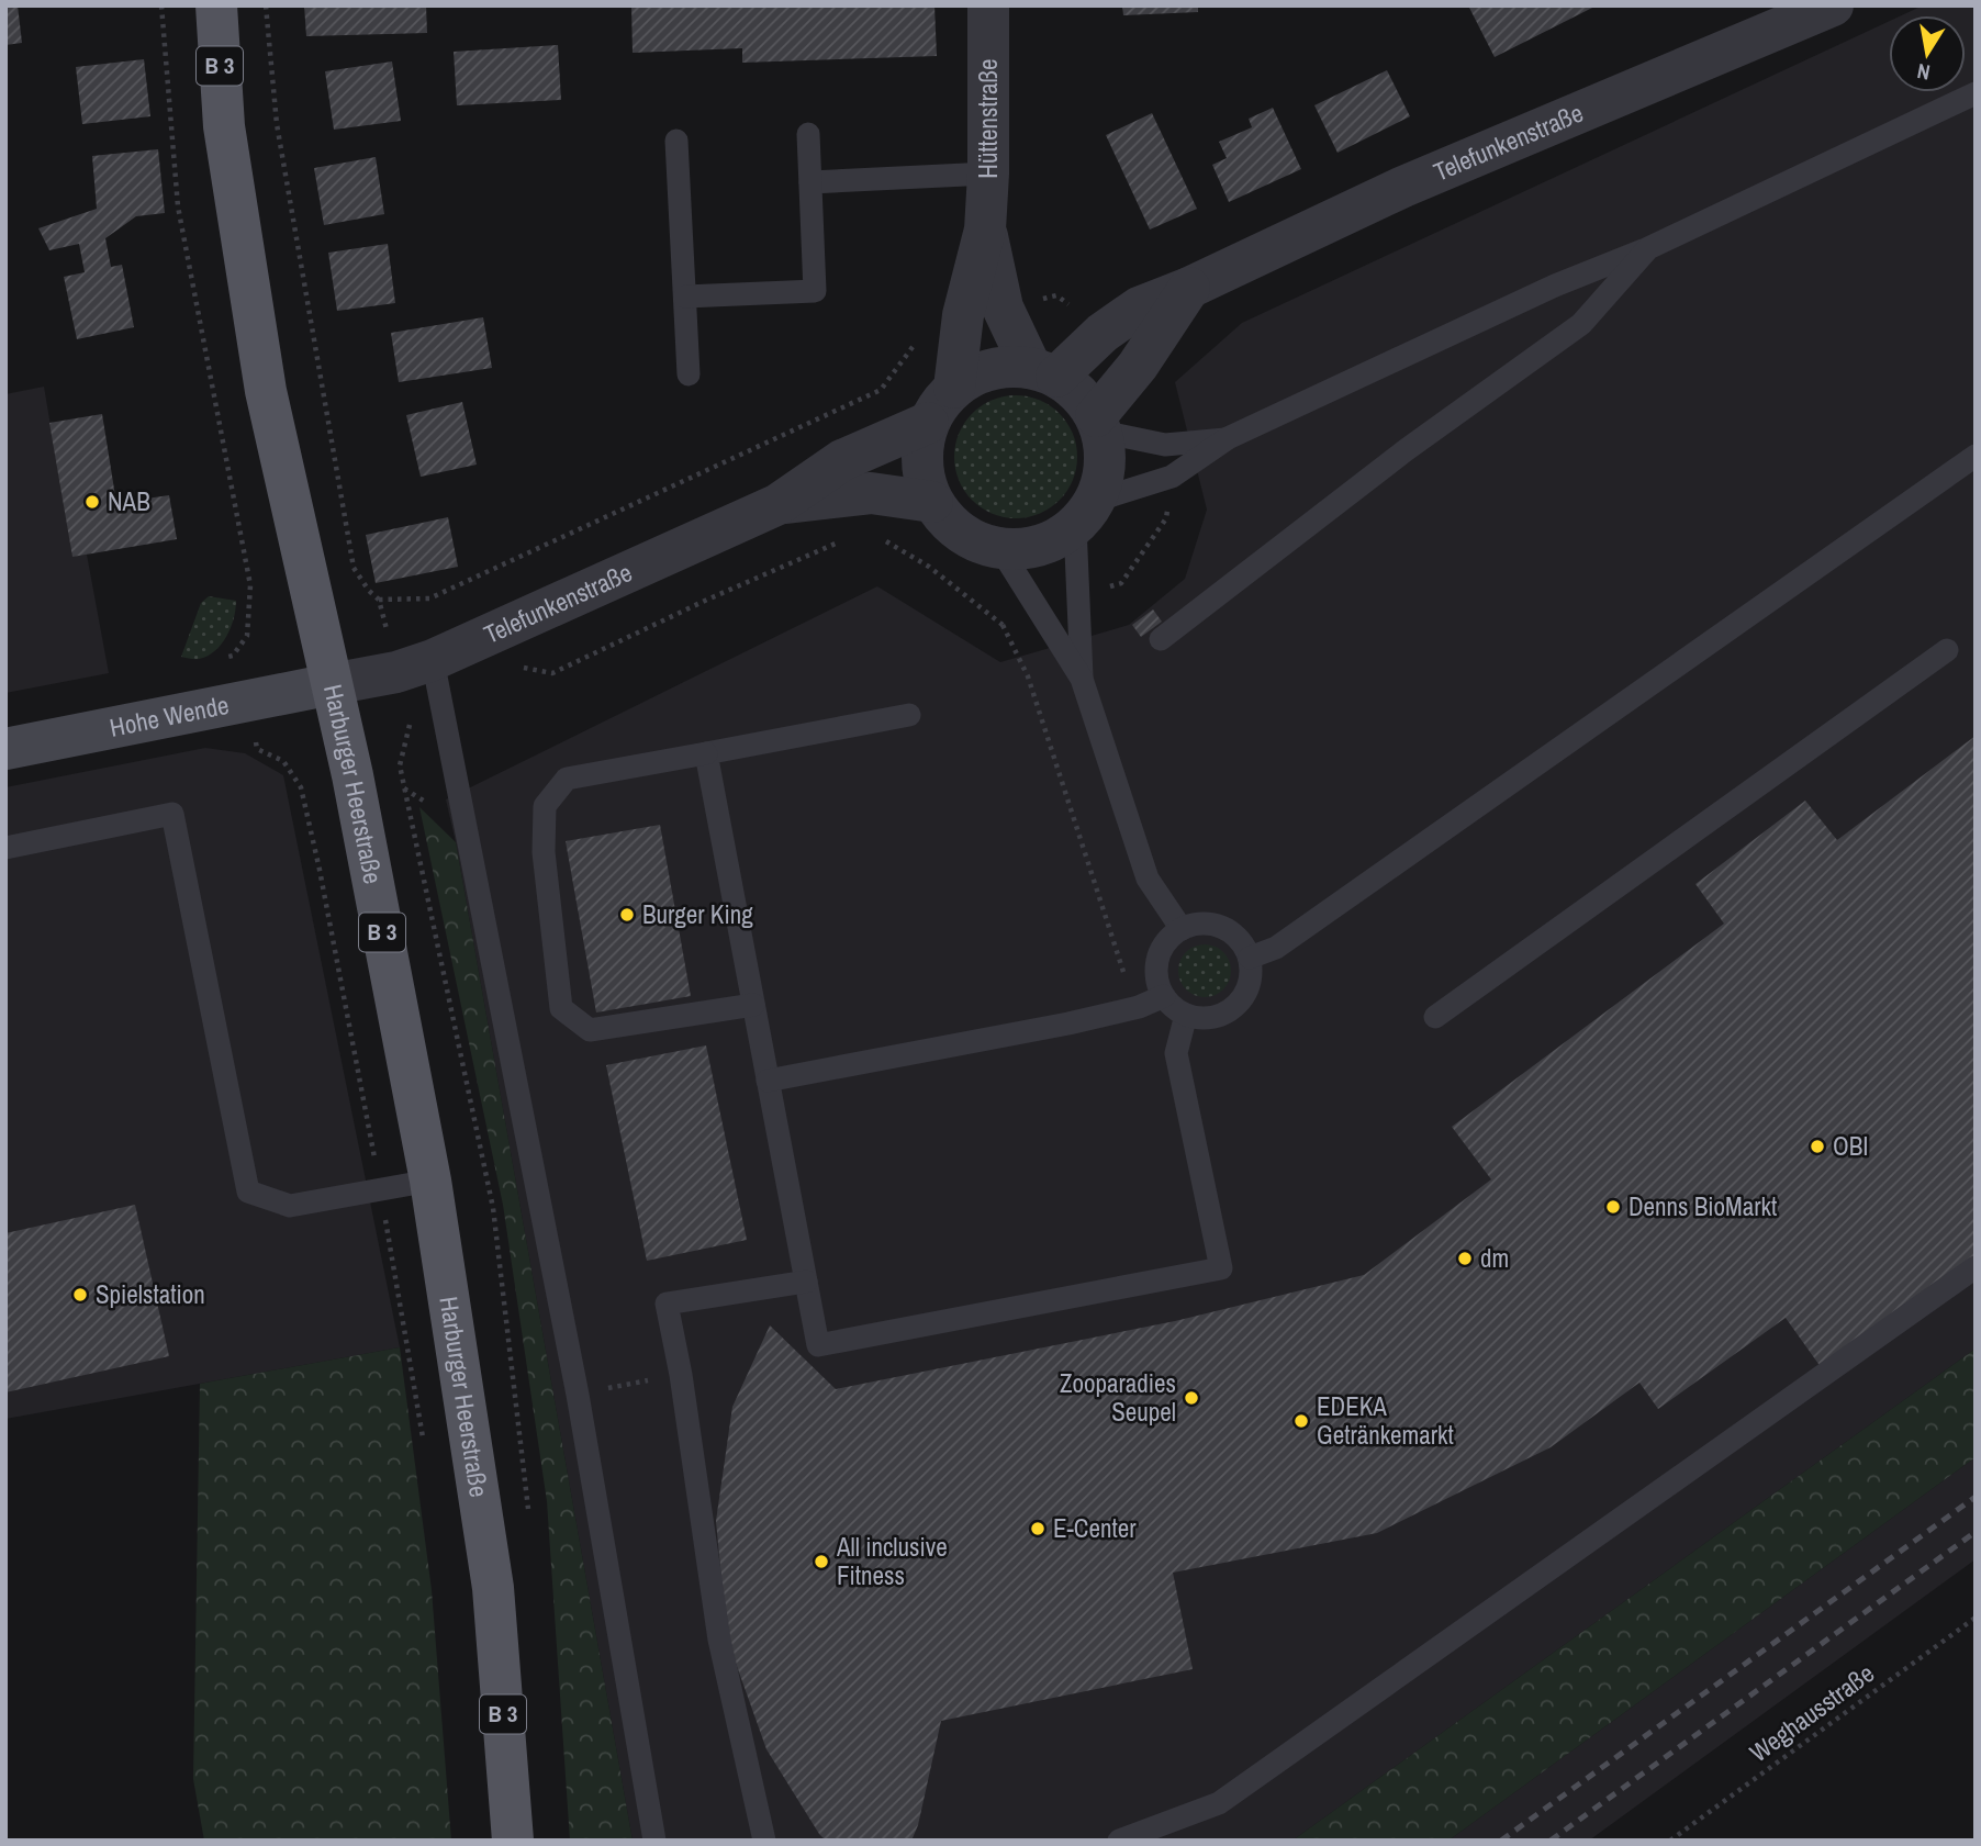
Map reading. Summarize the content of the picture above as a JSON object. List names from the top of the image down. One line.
{"streets":{"main road":["B 3","Harburger Heerstraße"],"street":["Hüttenstraße","Telefunkenstraße","Hohe Wende"],"path":["Weghausstraße"]},"crossings":[["Telefunkenstraße","Hohe Wende"],["Telefunkenstraße","Harburger Heerstraße"],["Hohe Wende","Harburger Heerstraße"]],"places":["NAB","Burger King","OBI","Denns BioMarkt","dm","Spielstation","Zooparadies Seupel","EDEKA Getränkemarkt","E-Center","All inclusive Fitness"],"north":"bottom"}
